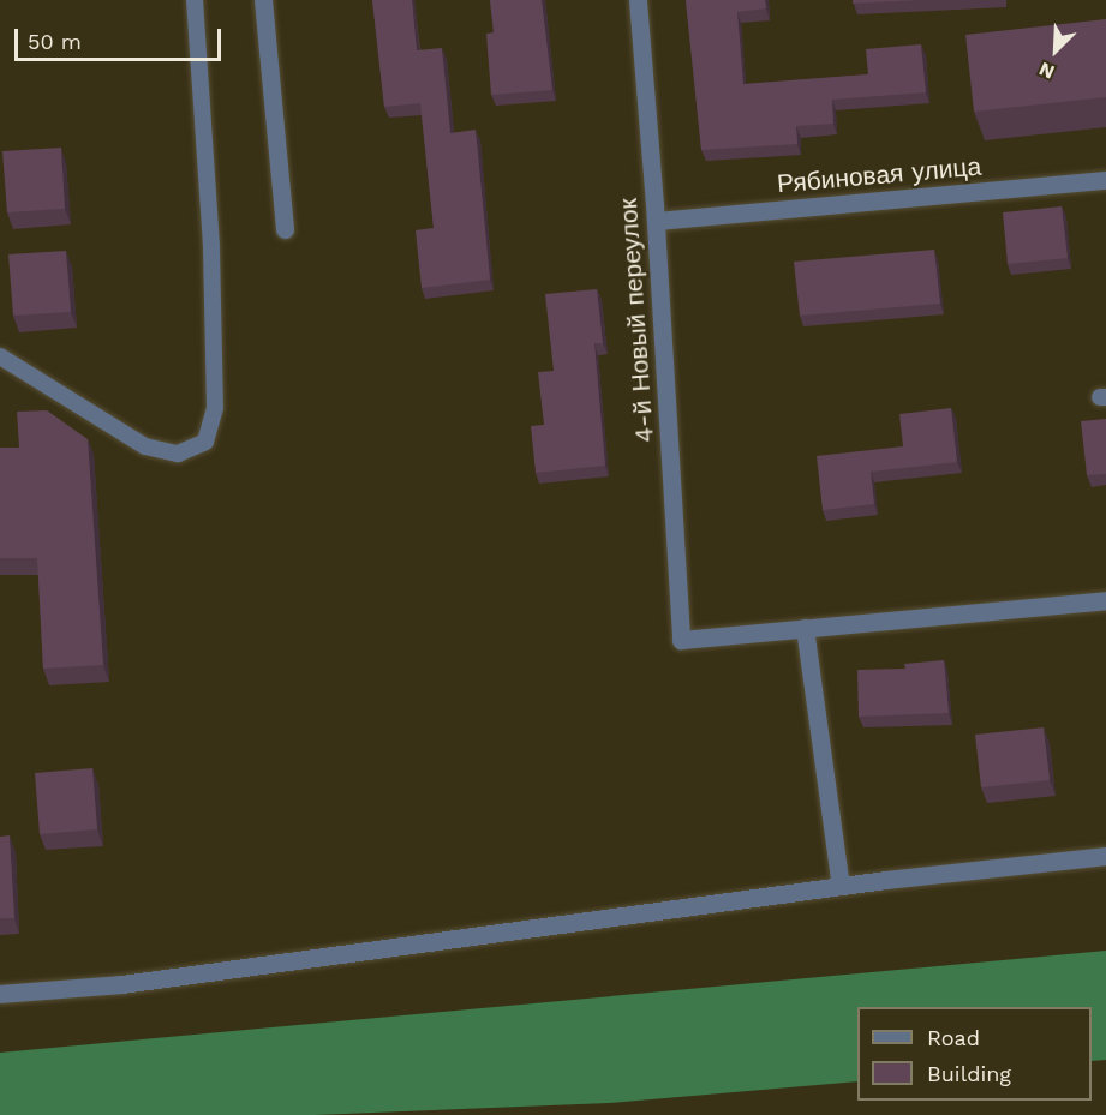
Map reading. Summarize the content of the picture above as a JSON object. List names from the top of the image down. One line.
{"streets":{"street":["Рябиновая улица","4-й Новый переулок"]},"crossings":[["Рябиновая улица","4-й Новый переулок"]],"legend":["Road","Building"],"scale_bar":"50 m","north":"bottom left"}
